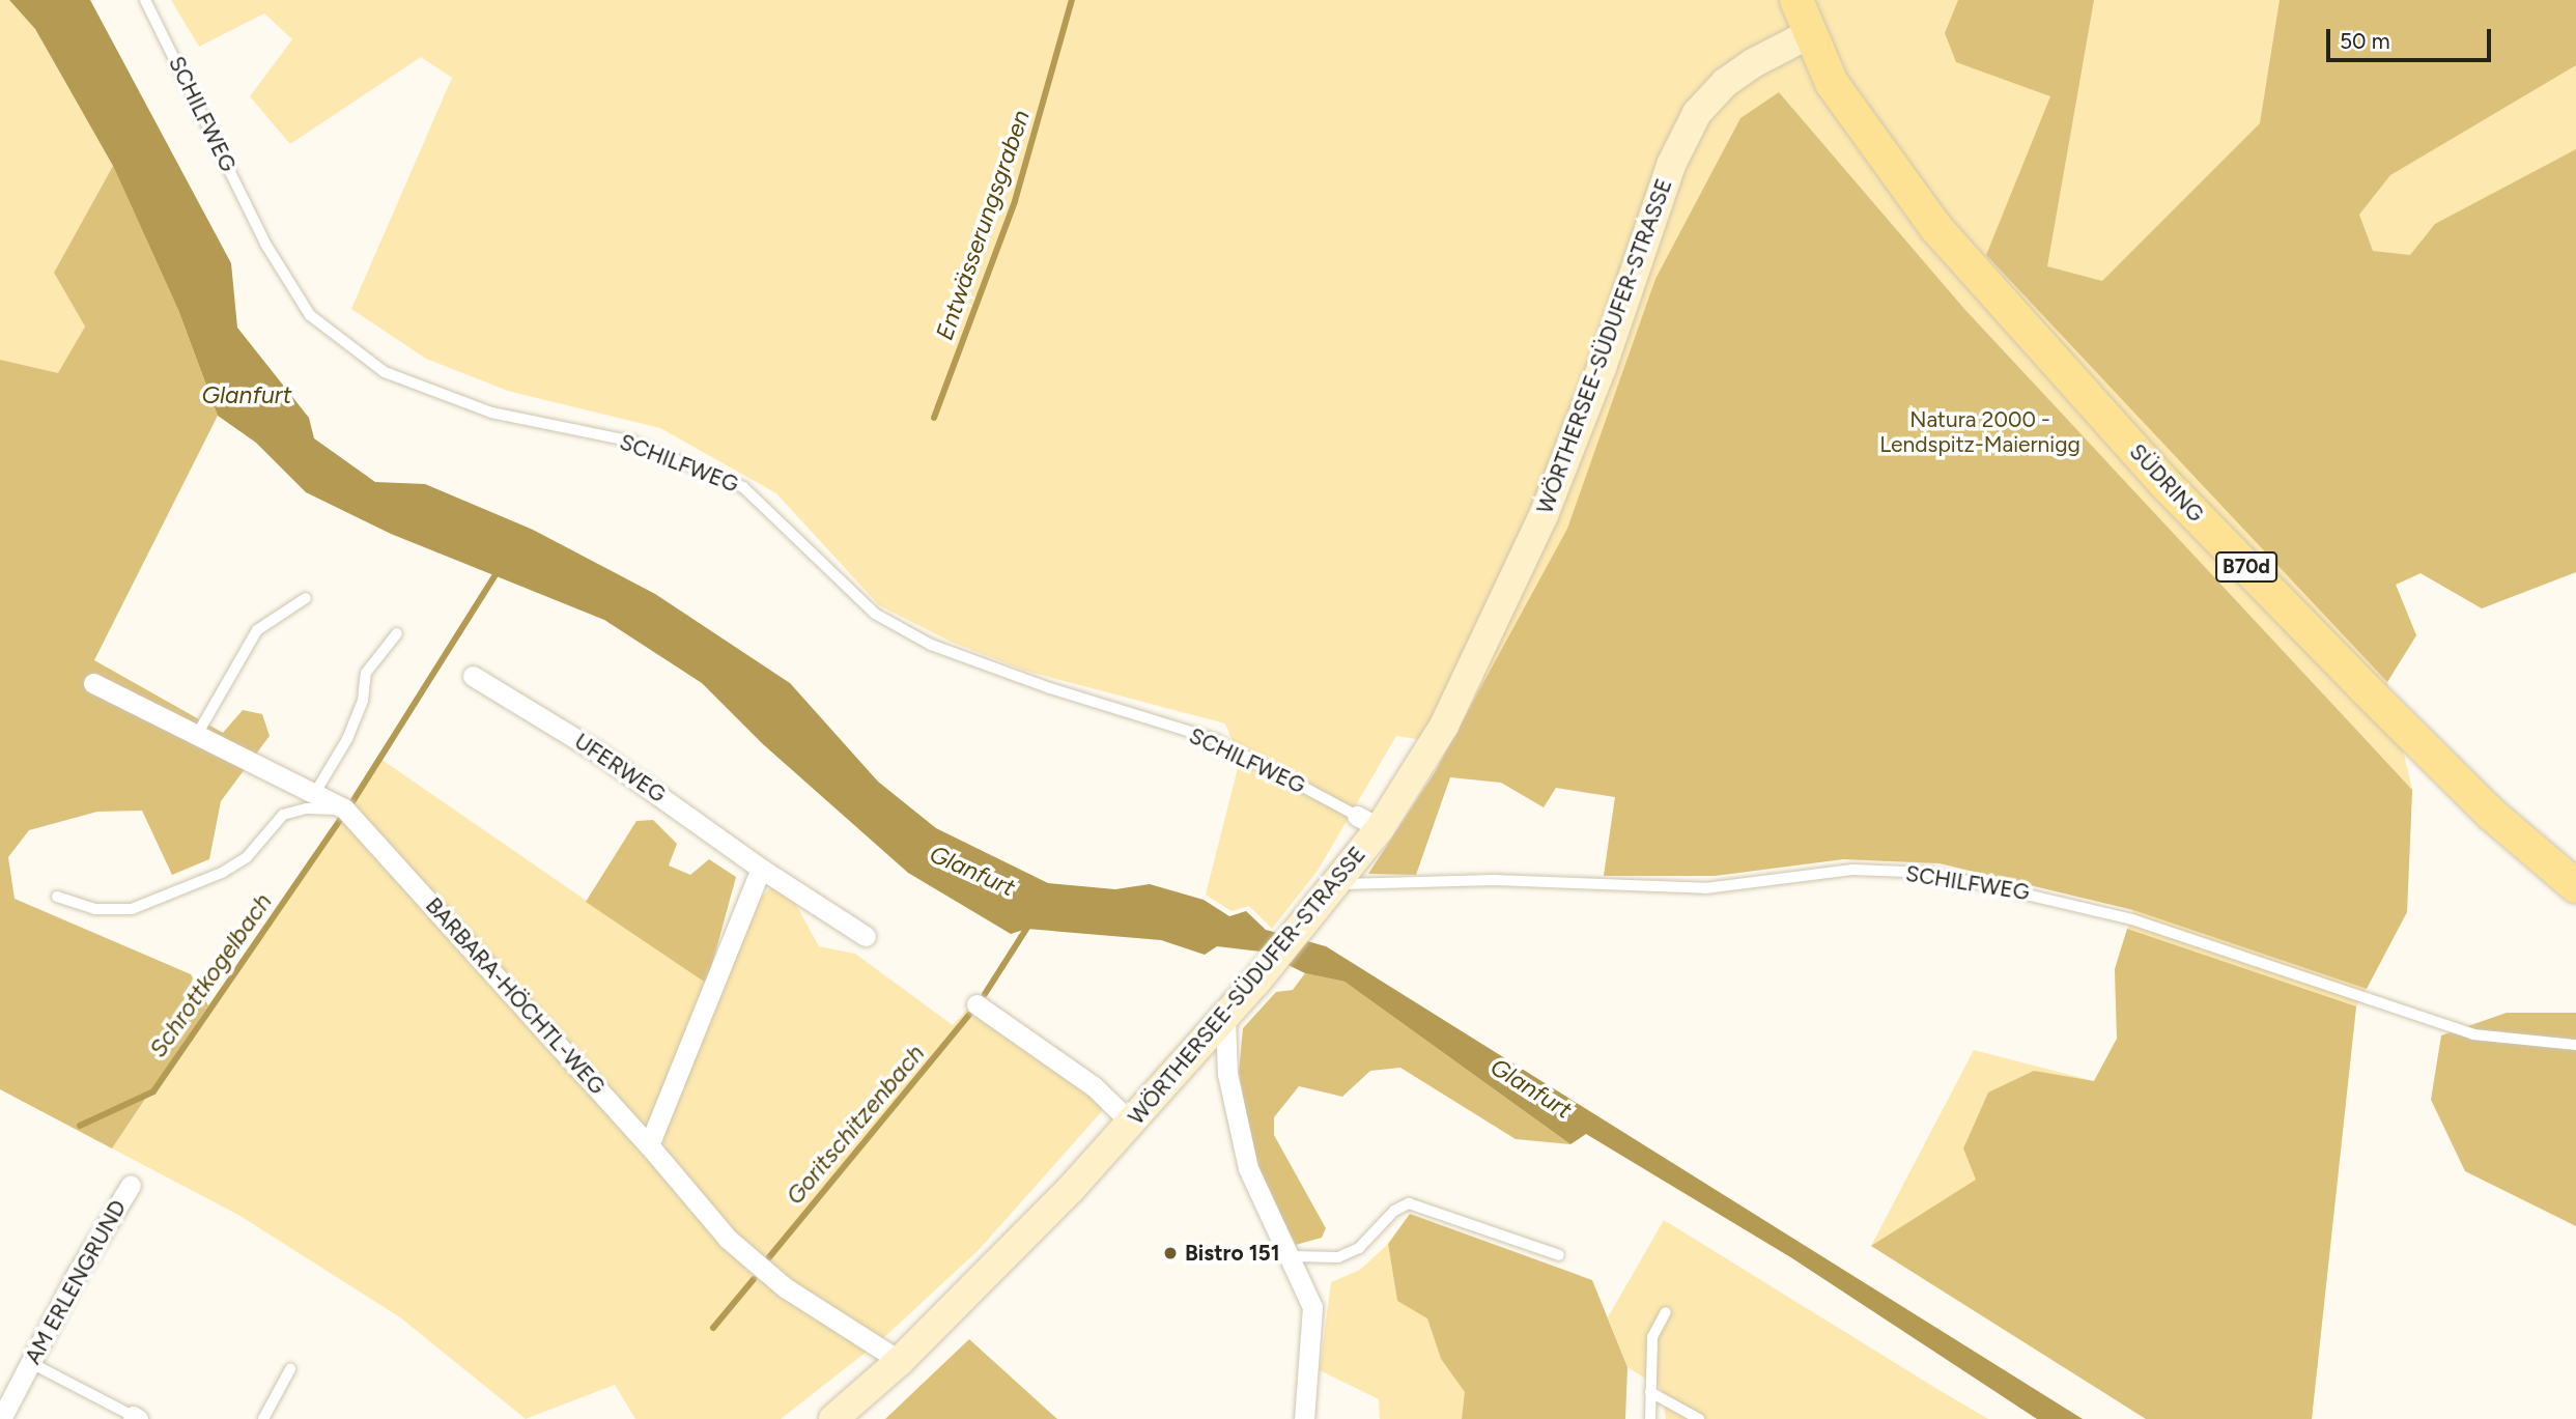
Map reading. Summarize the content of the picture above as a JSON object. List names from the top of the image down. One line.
{"streets":{"main road":["WÖRTHERSEE-SÜDUFER-STRASSE","SÜDRING","B70d"],"street":["UFERWEG","BARBARA-HÖCHTL-WEG","AM ERLENGRUND"],"lane":["SCHILFWEG"]},"crossings":[["SCHILFWEG","WÖRTHERSEE-SÜDUFER-STRASSE"],["WÖRTHERSEE-SÜDUFER-STRASSE","SÜDRING"],["WÖRTHERSEE-SÜDUFER-STRASSE","B70d"],["WÖRTHERSEE-SÜDUFER-STRASSE","BARBARA-HÖCHTL-WEG"],["SÜDRING","B70d"]],"water":["Entwässerungsgraben","Glanfurt","Schrottkogelbach","Goritschitzenbach"],"parks":["Natura 2000 - Lendspitz-Maiernigg"],"places":["Bistro 151"],"scale_bar":"50 m"}
